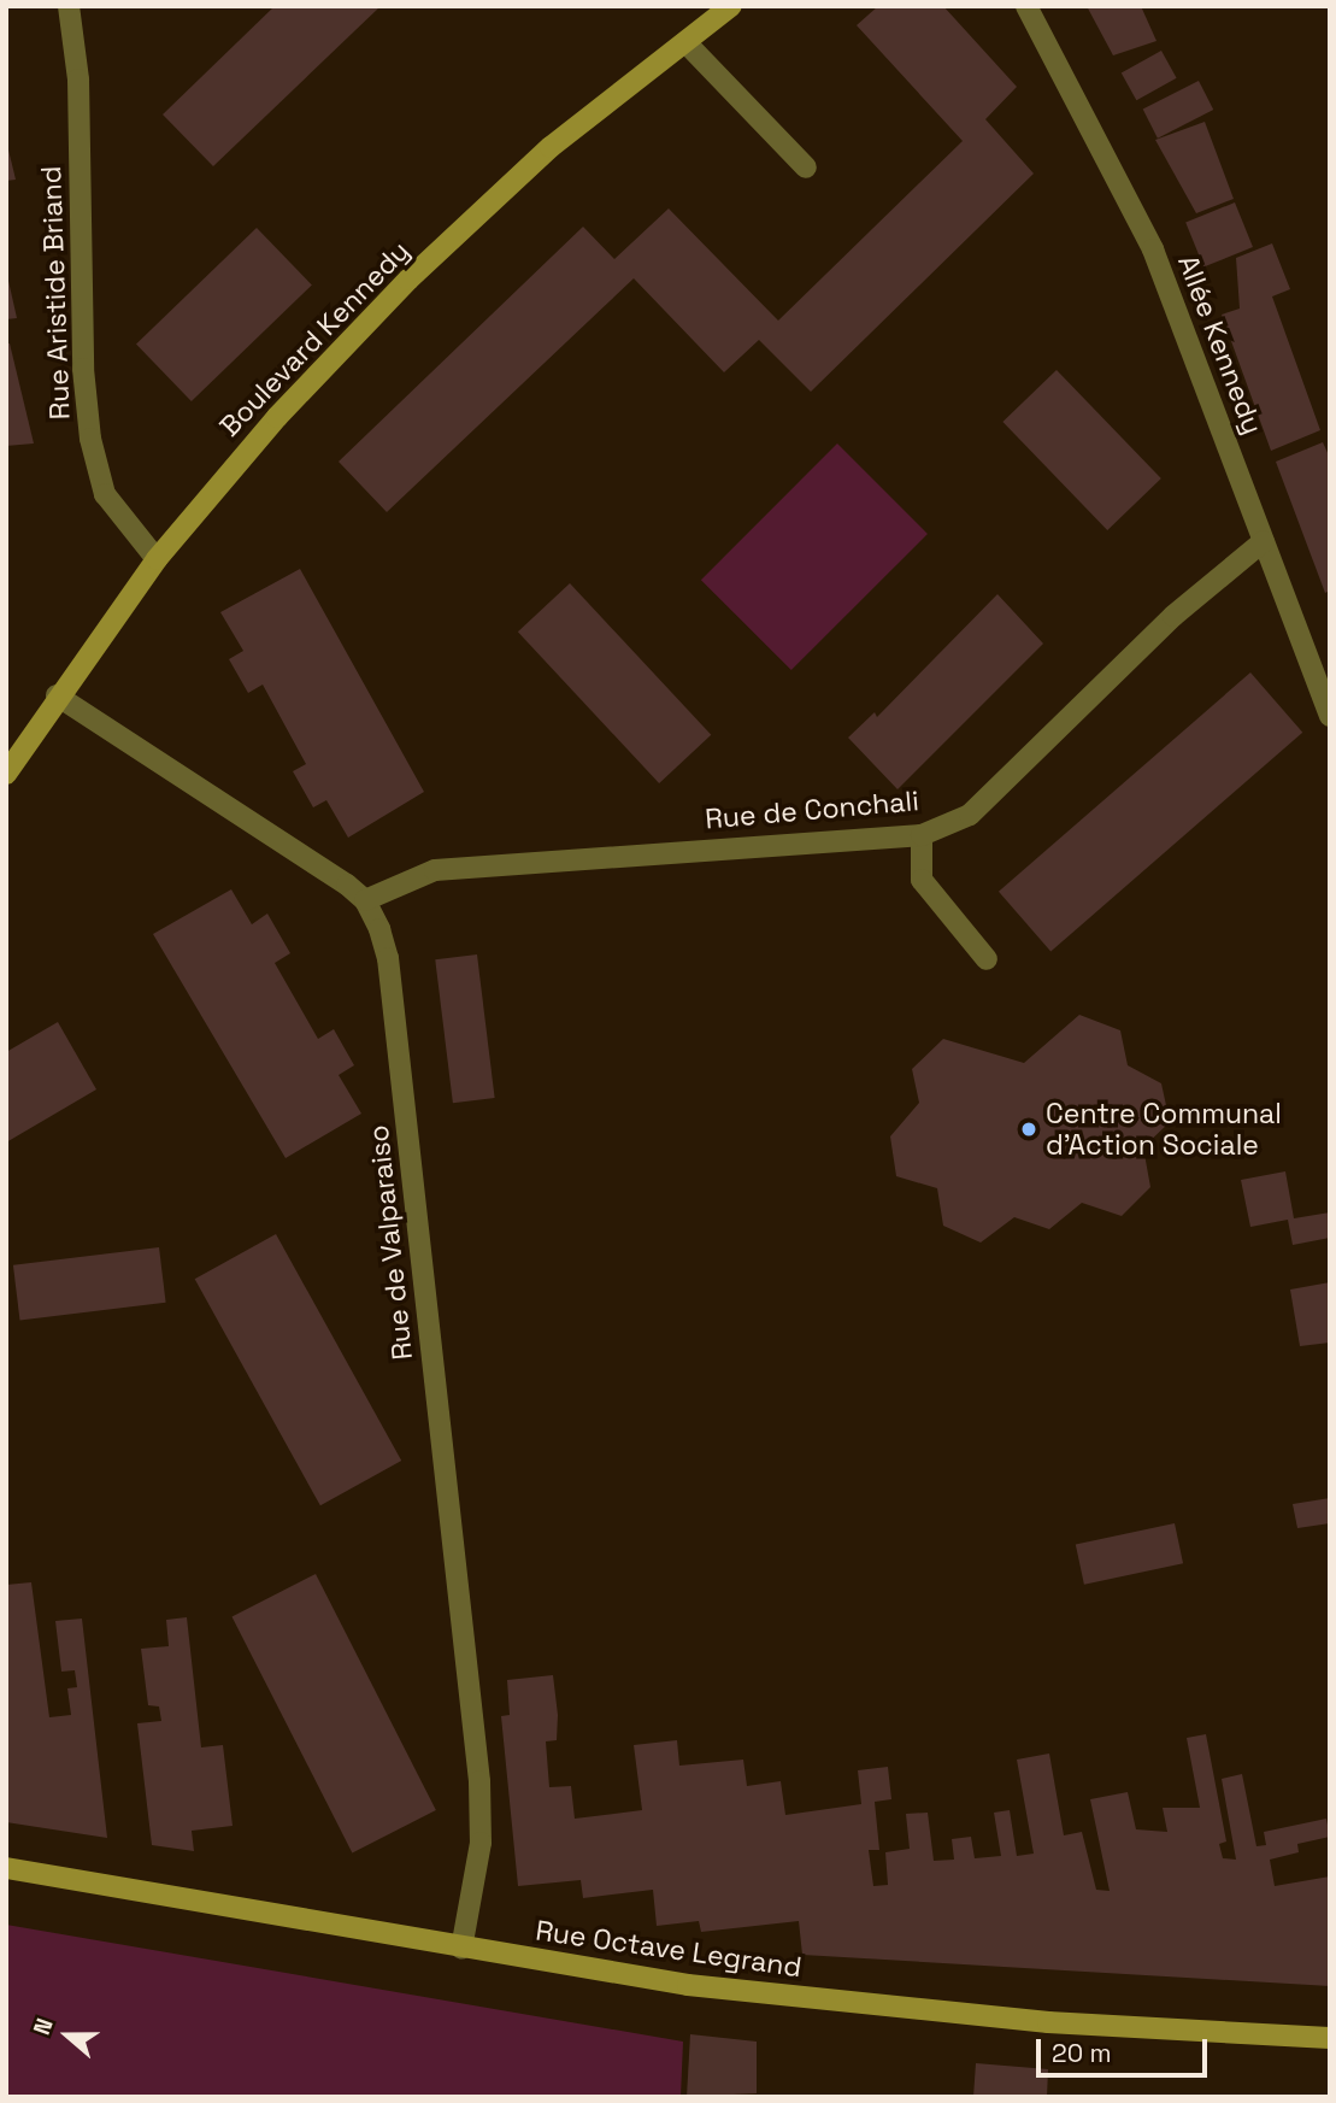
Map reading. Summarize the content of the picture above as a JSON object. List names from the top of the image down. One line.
{"streets":{"main road":["Boulevard Kennedy","Rue Octave Legrand"],"street":["Rue Aristide Briand","Allée Kennedy","Rue de Conchali","Rue de Valparaiso"]},"crossings":[["Rue Aristide Briand","Boulevard Kennedy"],["Allée Kennedy","Rue de Conchali"],["Rue de Conchali","Rue de Valparaiso"],["Rue de Valparaiso","Rue Octave Legrand"]],"places":["Centre Communal d'Action Sociale"],"scale_bar":"20 m","north":"left"}
